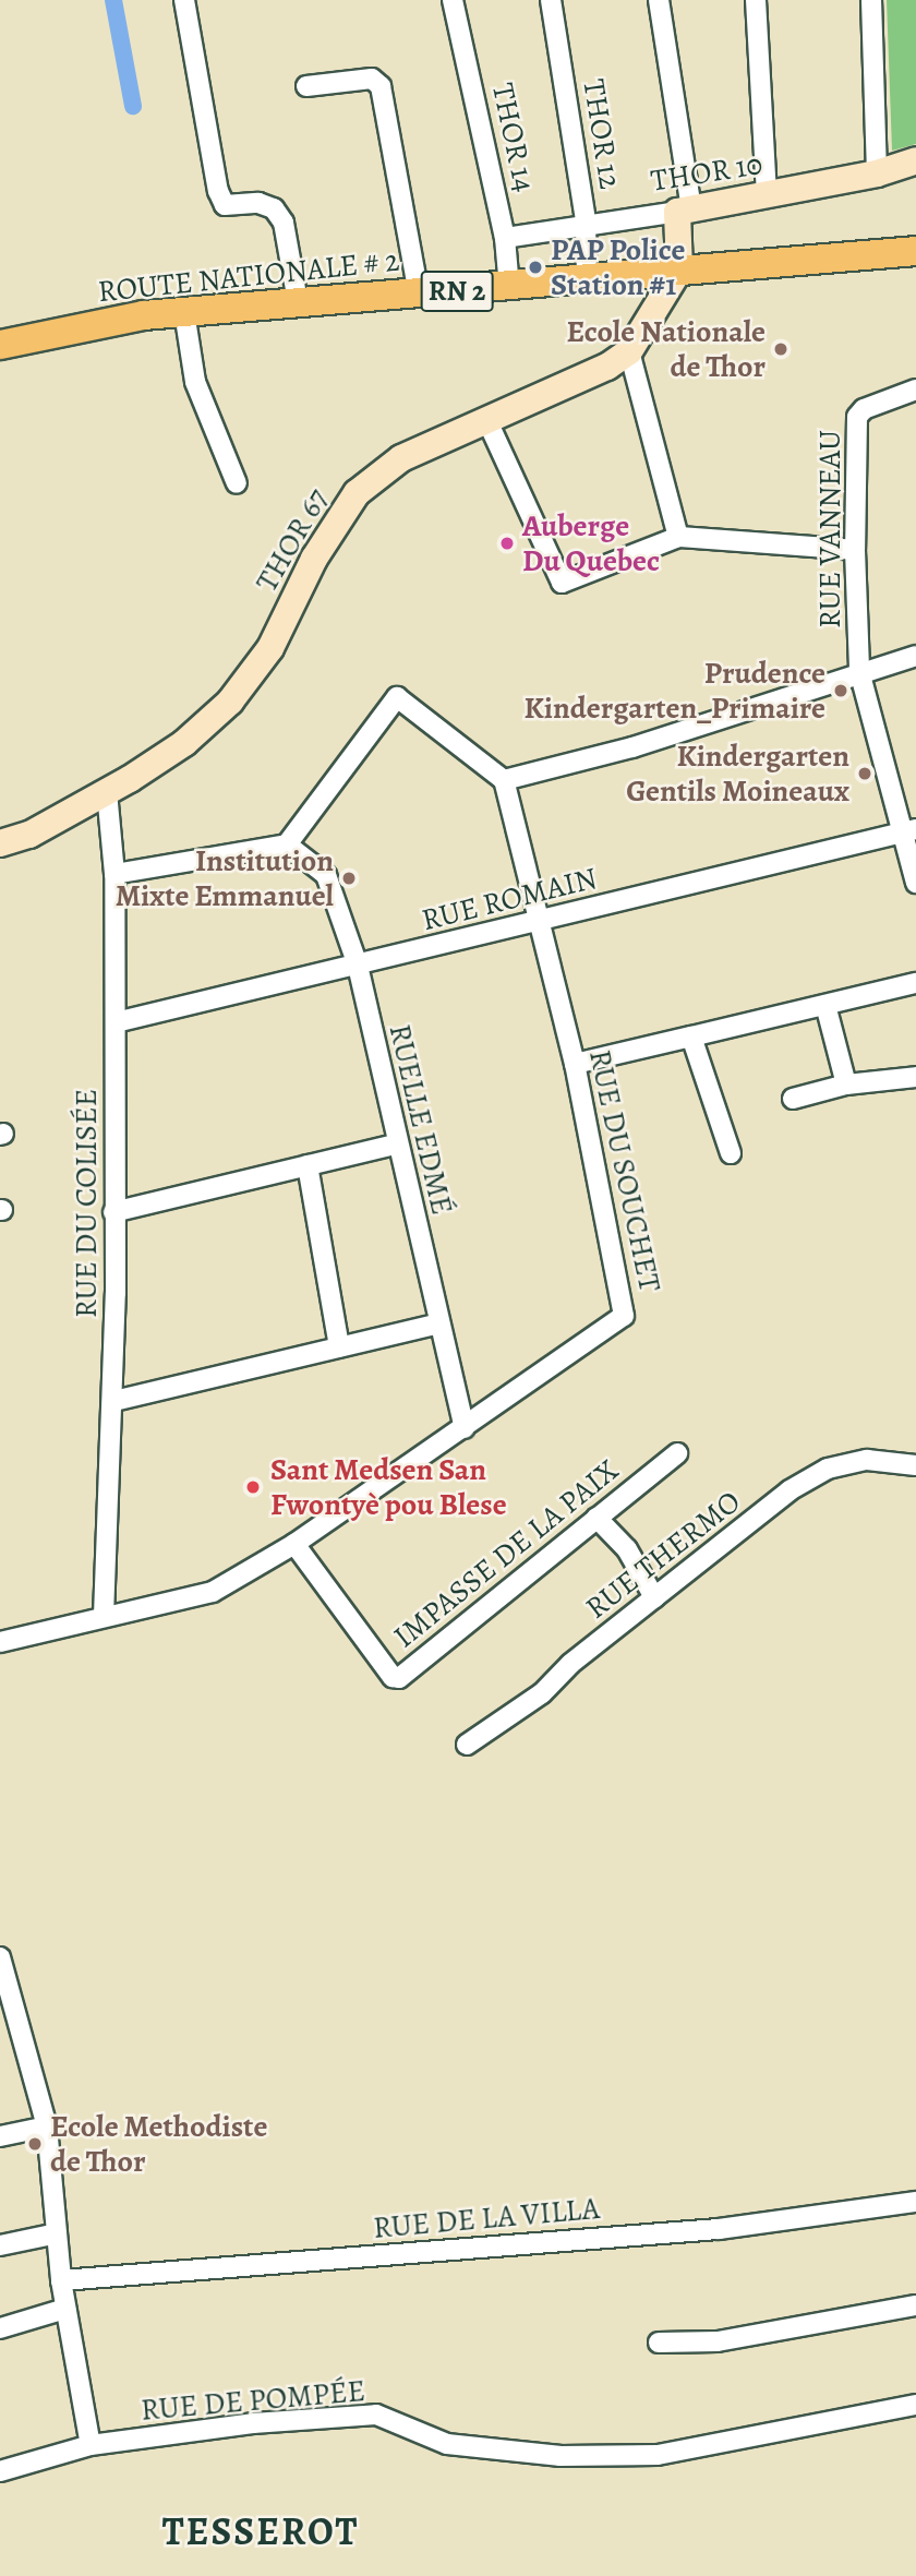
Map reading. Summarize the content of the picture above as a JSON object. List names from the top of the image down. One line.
{"streets":{"main road":["ROUTE NATIONALE # 2","RN 2"],"street":["THOR 12","THOR 14","THOR 10","RUE VANNEAU","THOR 67","RUE ROMAIN","RUELLE EDMÉ","RUE DU SOUCHET","RUE DU COLISÉE","IMPASSE DE LA PAIX","RUE THERMO","RUE DE LA VILLA","RUE DE POMPÉE"]},"crossings":[["THOR 12","THOR 10"],["THOR 12","ROUTE NATIONALE # 2"],["THOR 14","THOR 10"],["THOR 14","ROUTE NATIONALE # 2"],["ROUTE NATIONALE # 2","THOR 67"],["RUE VANNEAU","RUE ROMAIN"],["THOR 67","RUE DU COLISÉE"],["RUE ROMAIN","RUELLE EDMÉ"],["RUE ROMAIN","RUE DU SOUCHET"],["RUE ROMAIN","RUE DU COLISÉE"],["RUELLE EDMÉ","RUE DU SOUCHET"],["RUE DU SOUCHET","RUE DU COLISÉE"],["RUE DU SOUCHET","IMPASSE DE LA PAIX"]],"districts":["TESSEROT"],"places":["PAP Police Station #1","Ecole Nationale de Thor","Auberge Du Quebec","Prudence Kindergarten_Primaire","Kindergarten Gentils Moineaux","Institution Mixte Emmanuel","Sant Medsen San Fwontyè pou Blese","Ecole Methodiste de Thor"]}
